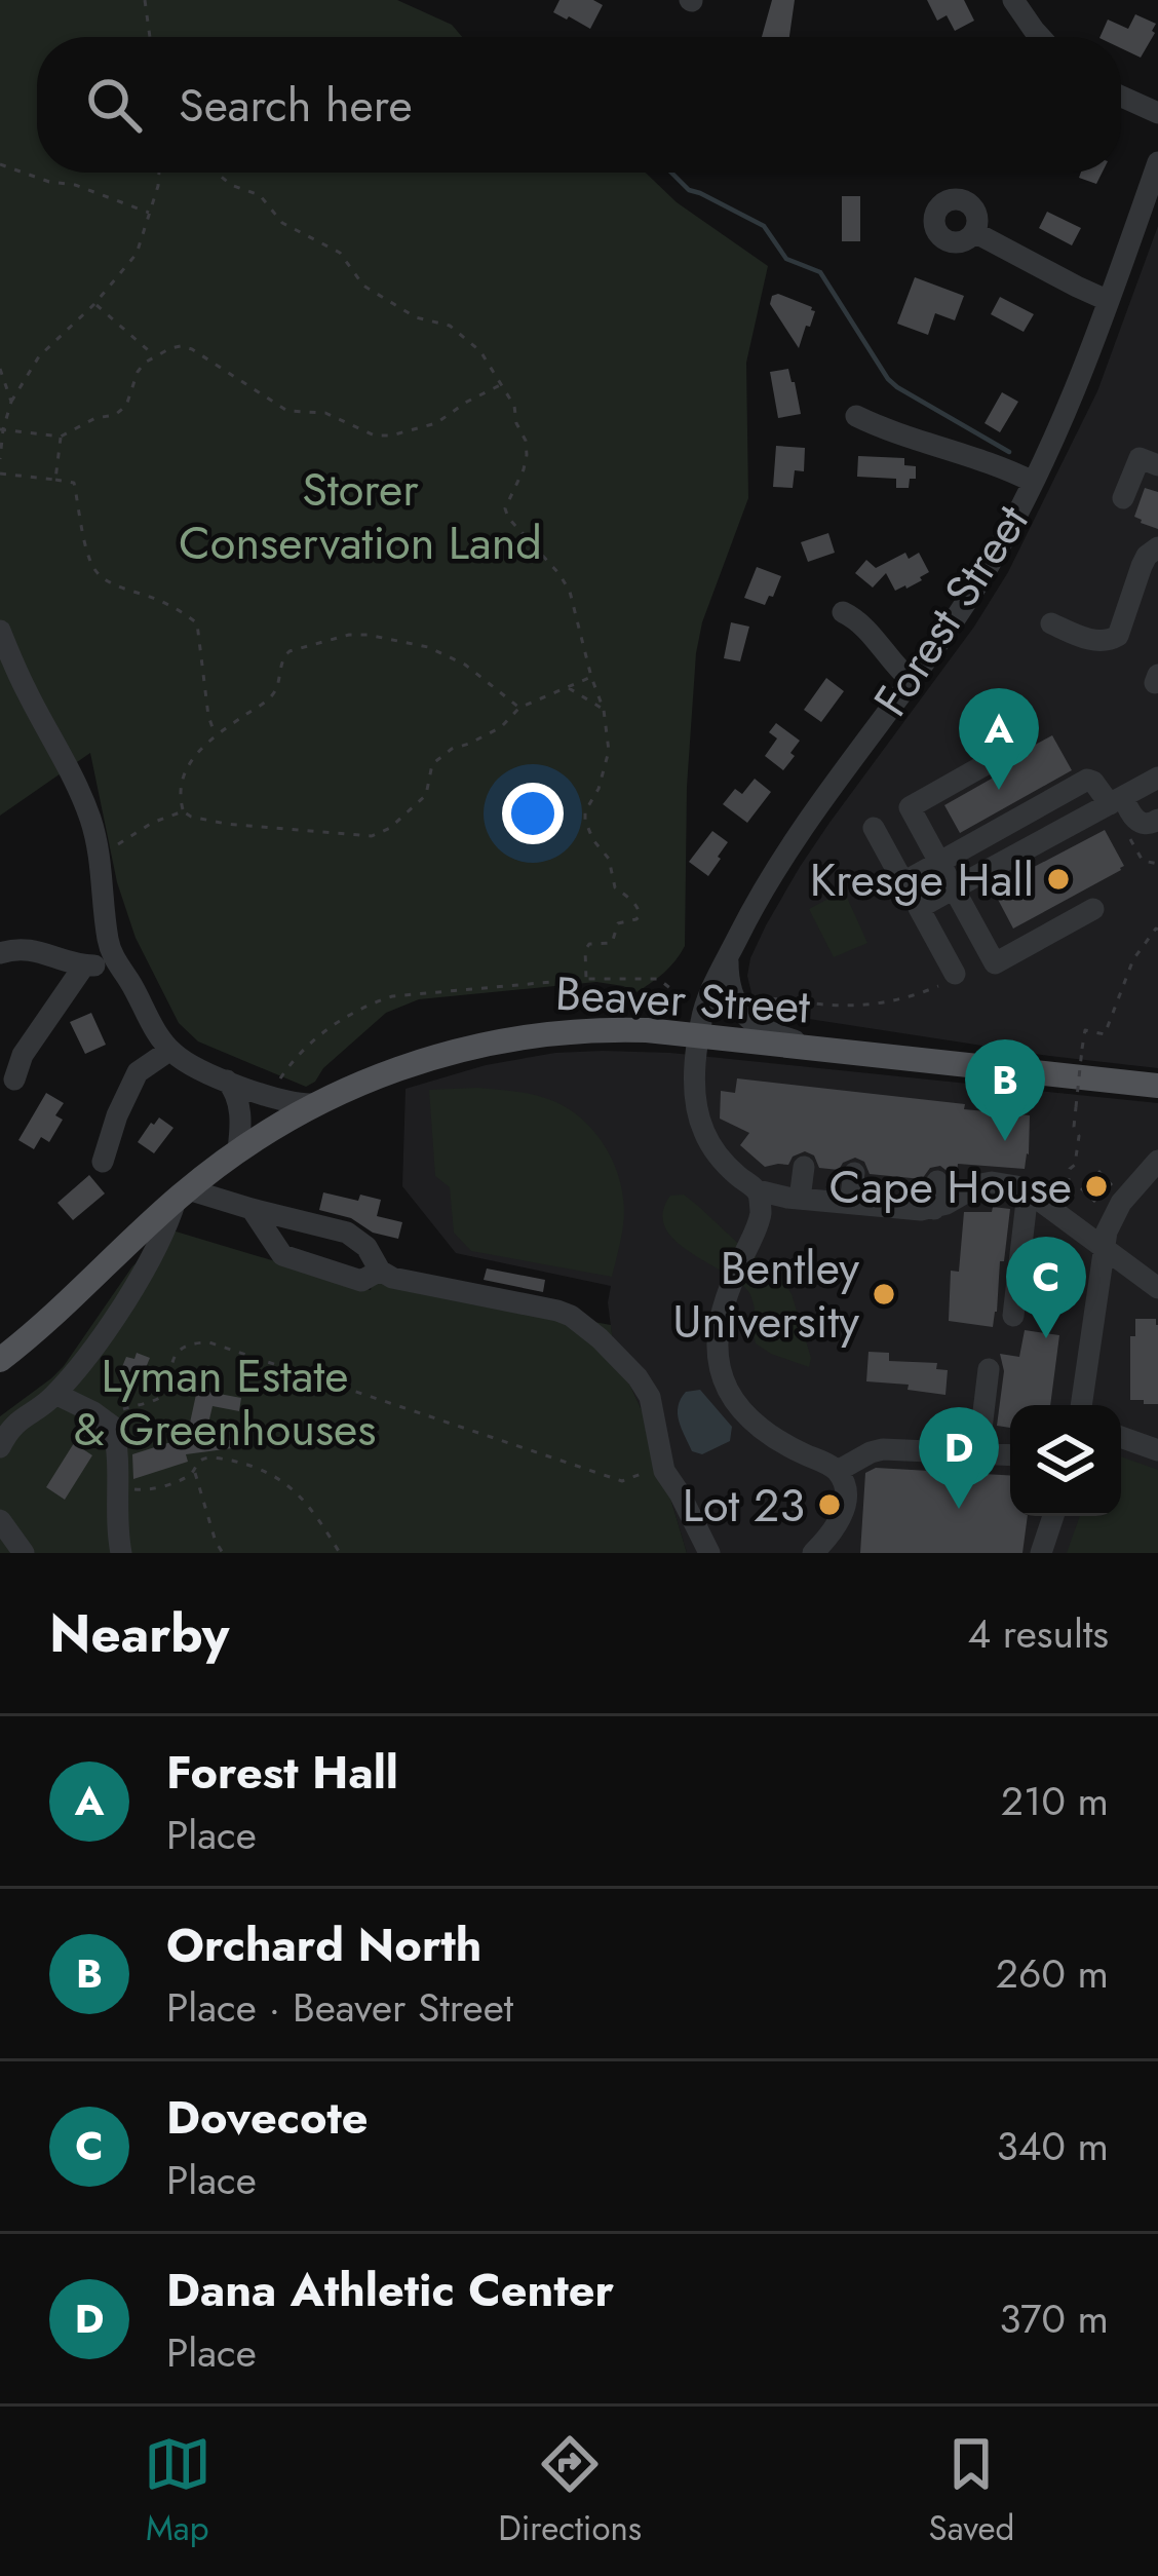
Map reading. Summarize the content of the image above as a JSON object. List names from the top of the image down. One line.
{"streets":{"main road":["Beaver Street"],"street":["Forest Street"]},"crossings":[["Forest Street","Beaver Street"]],"parks":["Storer Conservation Land","Lyman Estate & Greenhouses"],"places":["Kresge Hall","Cape House","Bentley University","Lot 23"],"page":{"search":"Search here","pins":["A","B","C","D"],"heading":["Nearby","4 results"],"list":[{"mark":"A","name":"Forest Hall","note":"Place","value":"210 m"},{"mark":"B","name":"Orchard North","note":"Place · Beaver Street","value":"260 m"},{"mark":"C","name":"Dovecote","note":"Place","value":"340 m"},{"mark":"D","name":"Dana Athletic Center","note":"Place","value":"370 m"}],"nav":["Map","Directions","Saved"]}}
